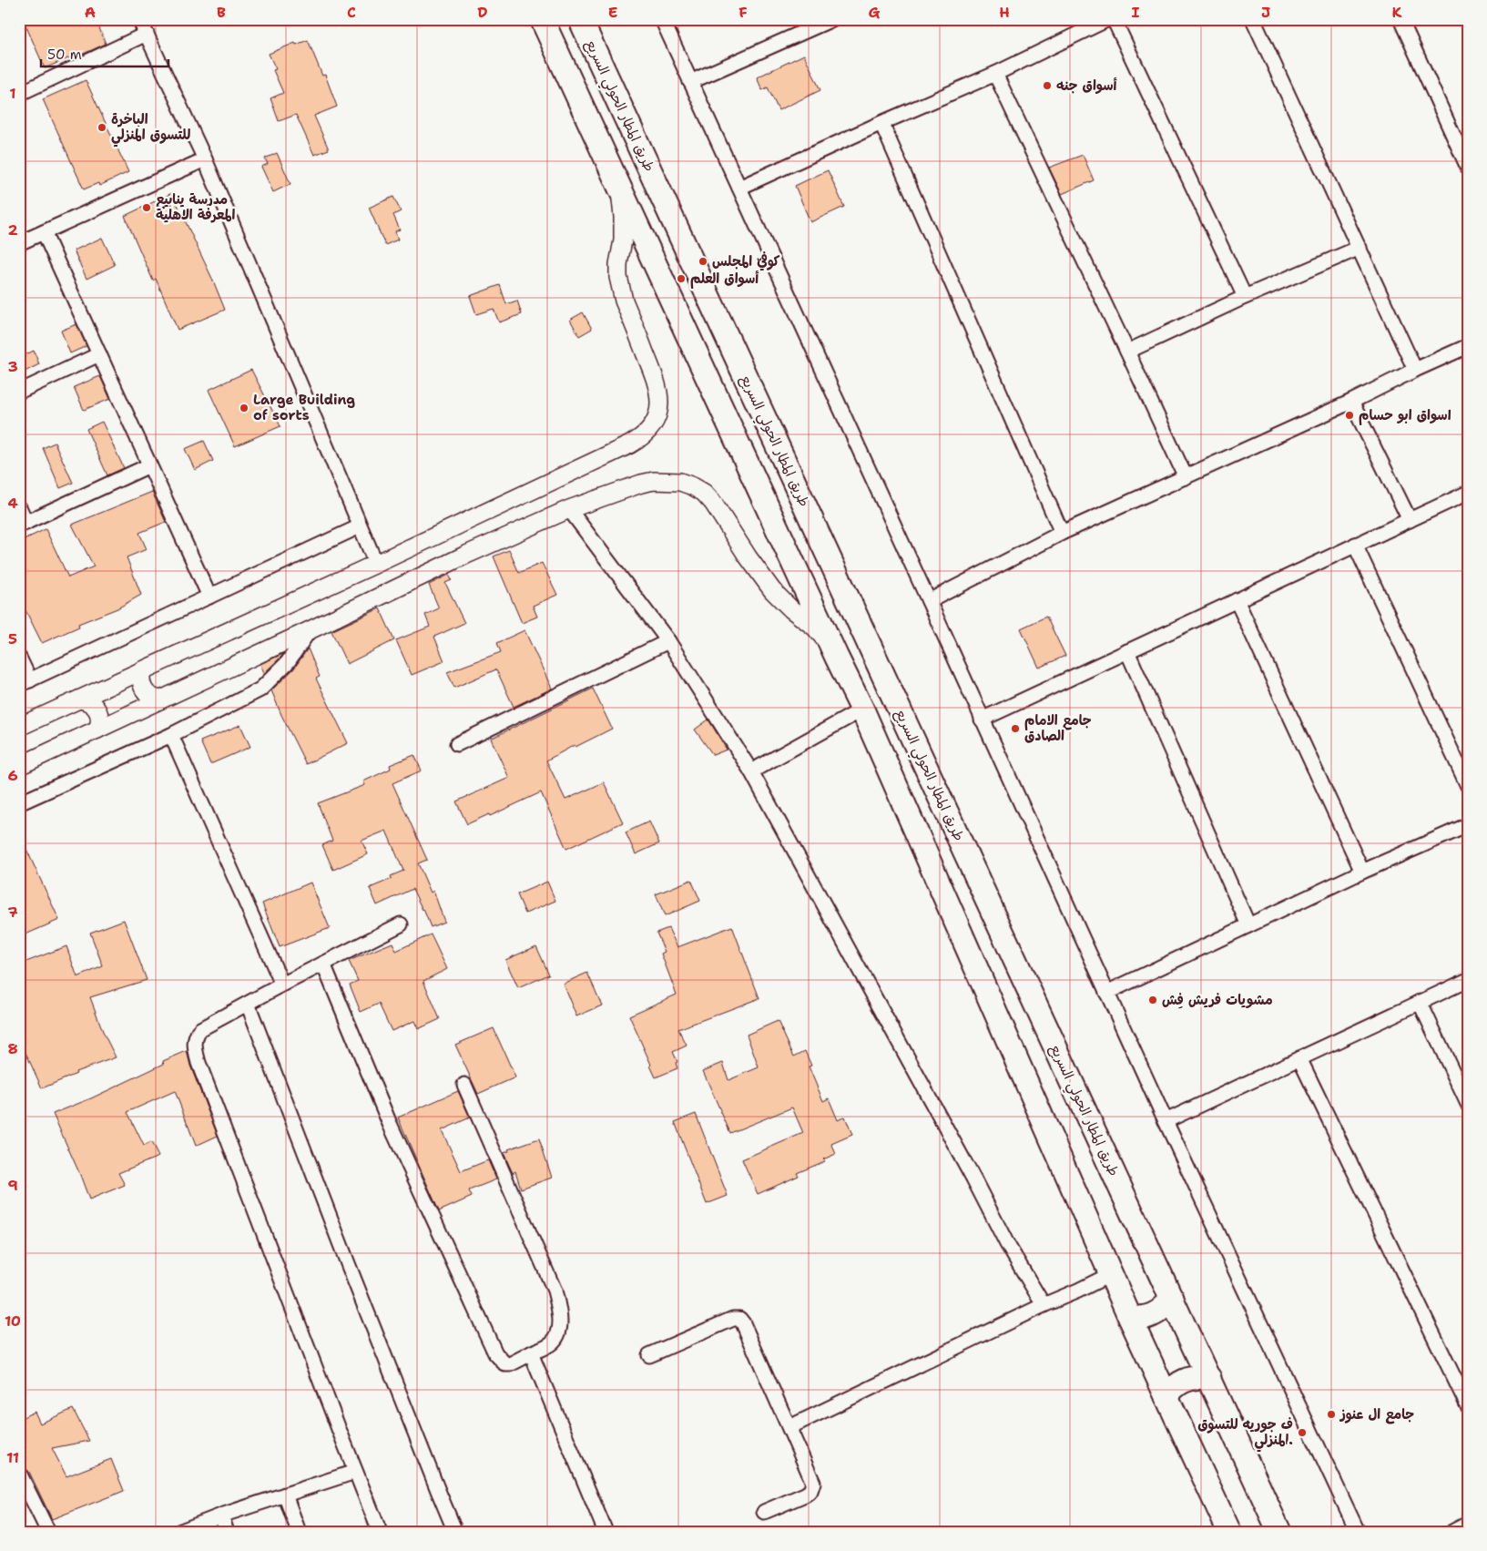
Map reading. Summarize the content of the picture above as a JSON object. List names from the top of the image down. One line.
{"streets":{"highway":["طريق المطار الحولي السريع"]},"places":["أسواق جنه","الباخرة للتسوق المنزلي","مدرسة ينابيع المعرفة الاهلية","كوفيّ المجلس","أسواق العلم","Large Building of sorts","اسواق ابو حسام","جامع الامام الصادق","مشويات فريش فِش","جامع ال عنوز","ف جوريه للتسوق المنزلي."],"scale_bar":"50 m","grid":{"columns":["A","B","C","D","E","F","G","H","I","J","K"],"rows":["1","2","3","4","5","6","7","8","9","10","11"]}}
